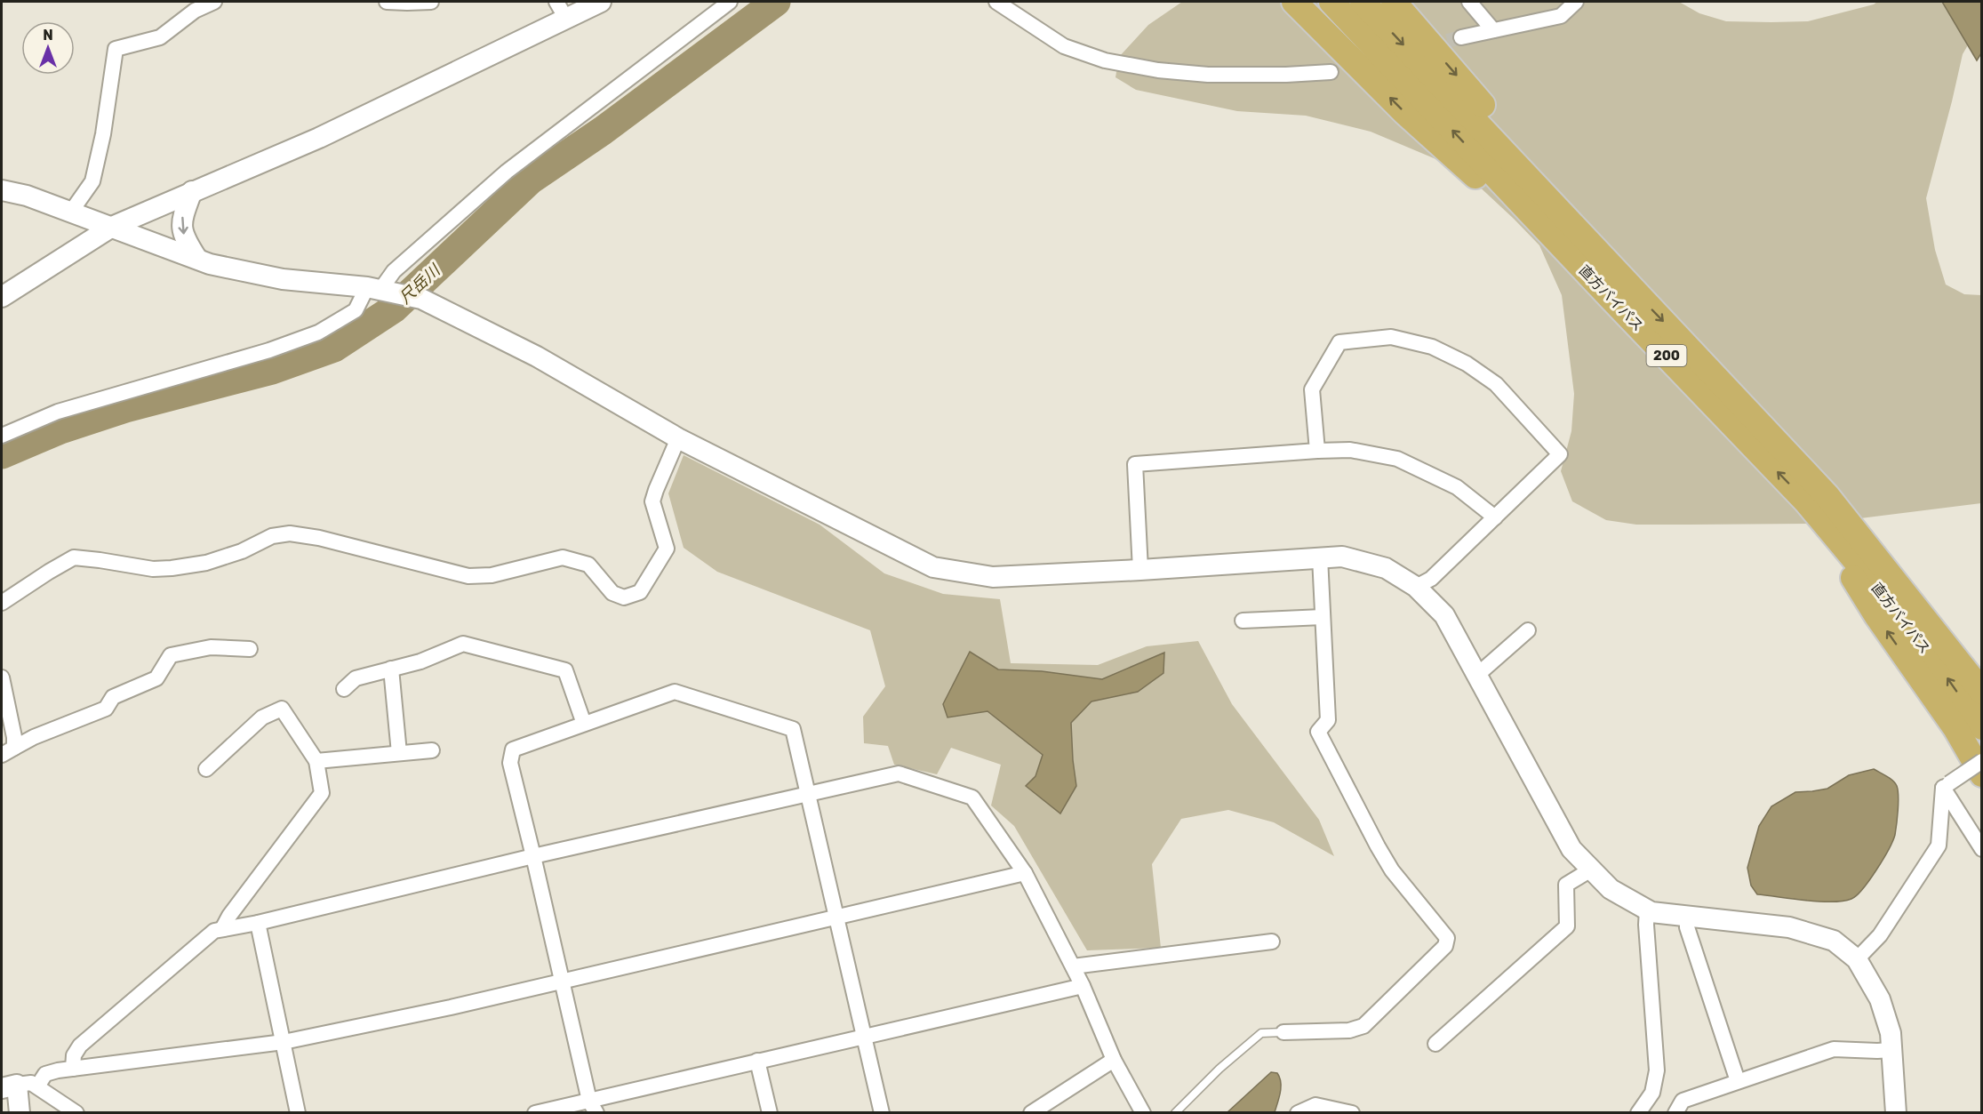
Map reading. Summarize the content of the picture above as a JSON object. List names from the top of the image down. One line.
{"streets":{"highway":["直方バイパス","200"]},"water":["尺岳川"],"north":"top"}
